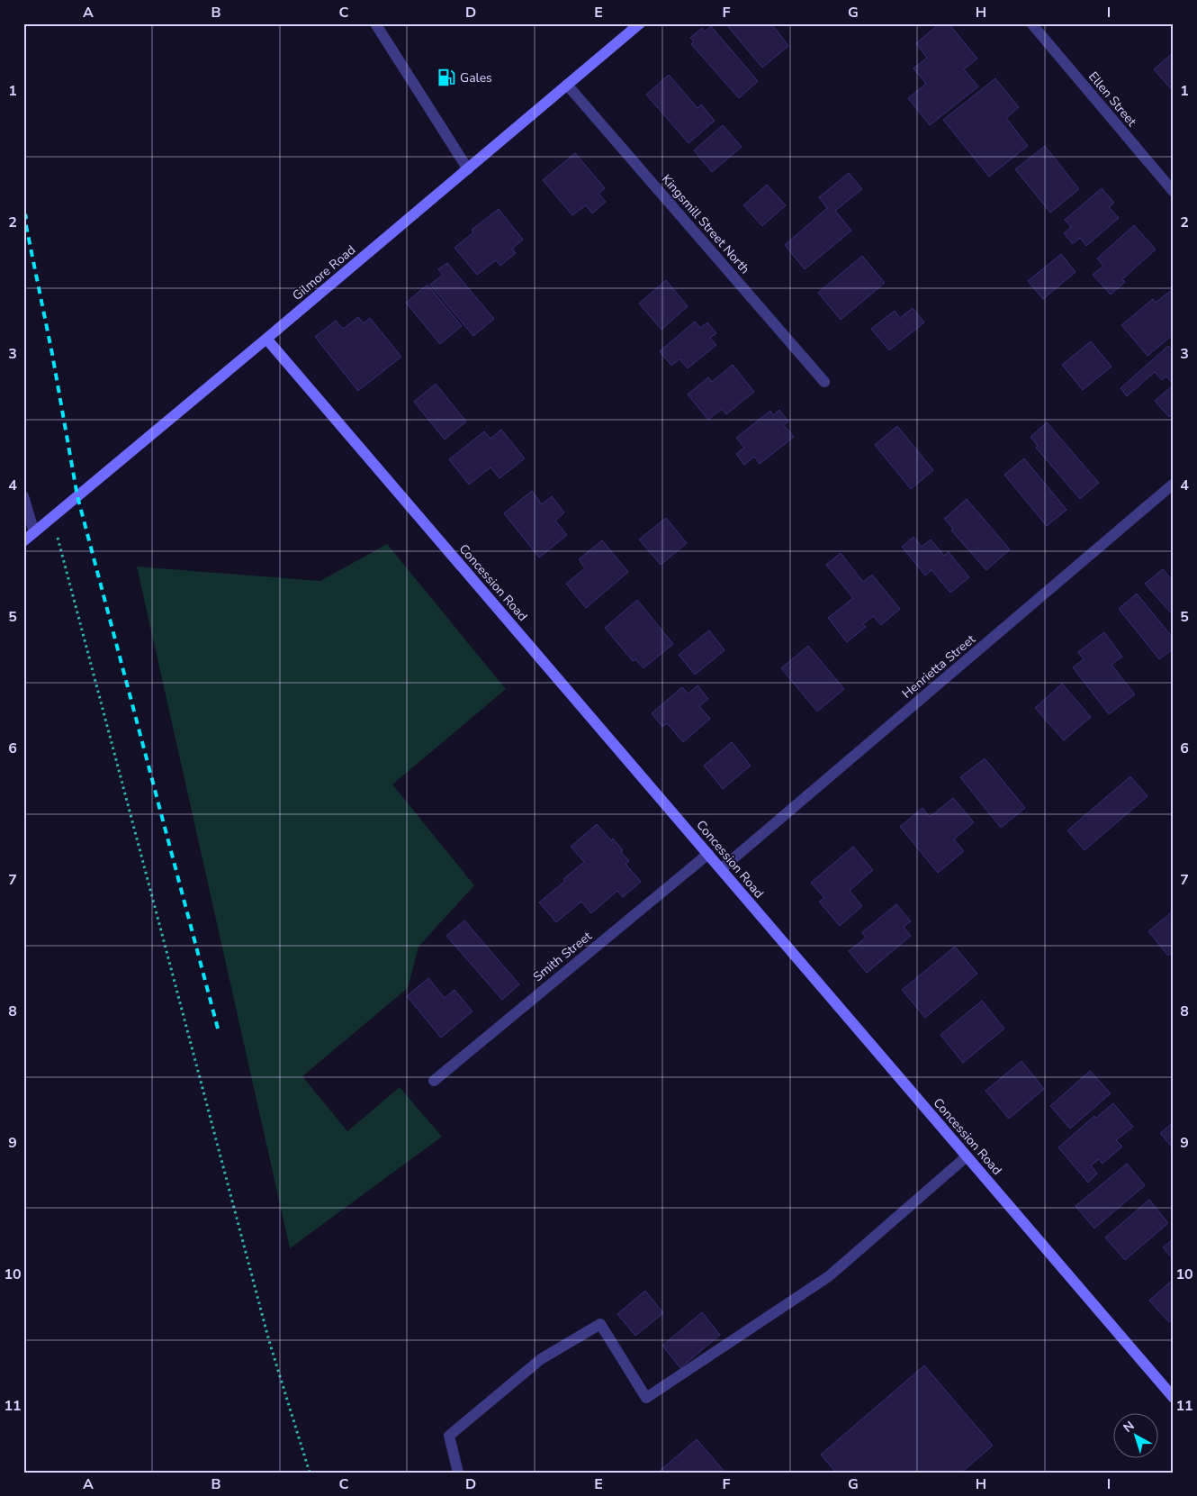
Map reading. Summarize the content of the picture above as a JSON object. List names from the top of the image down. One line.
{"streets":{"street":["Ellen Street","Kingsmill Street North","Gilmore Road","Concession Road","Henrietta Street","Smith Street"]},"crossings":[["Kingsmill Street North","Gilmore Road"],["Gilmore Road","Concession Road"],["Concession Road","Henrietta Street"],["Concession Road","Smith Street"]],"places":{"fuel station":["Gales"]},"north":"top left","grid":{"columns":["A","B","C","D","E","F","G","H","I"],"rows":["1","2","3","4","5","6","7","8","9","10","11"]}}
